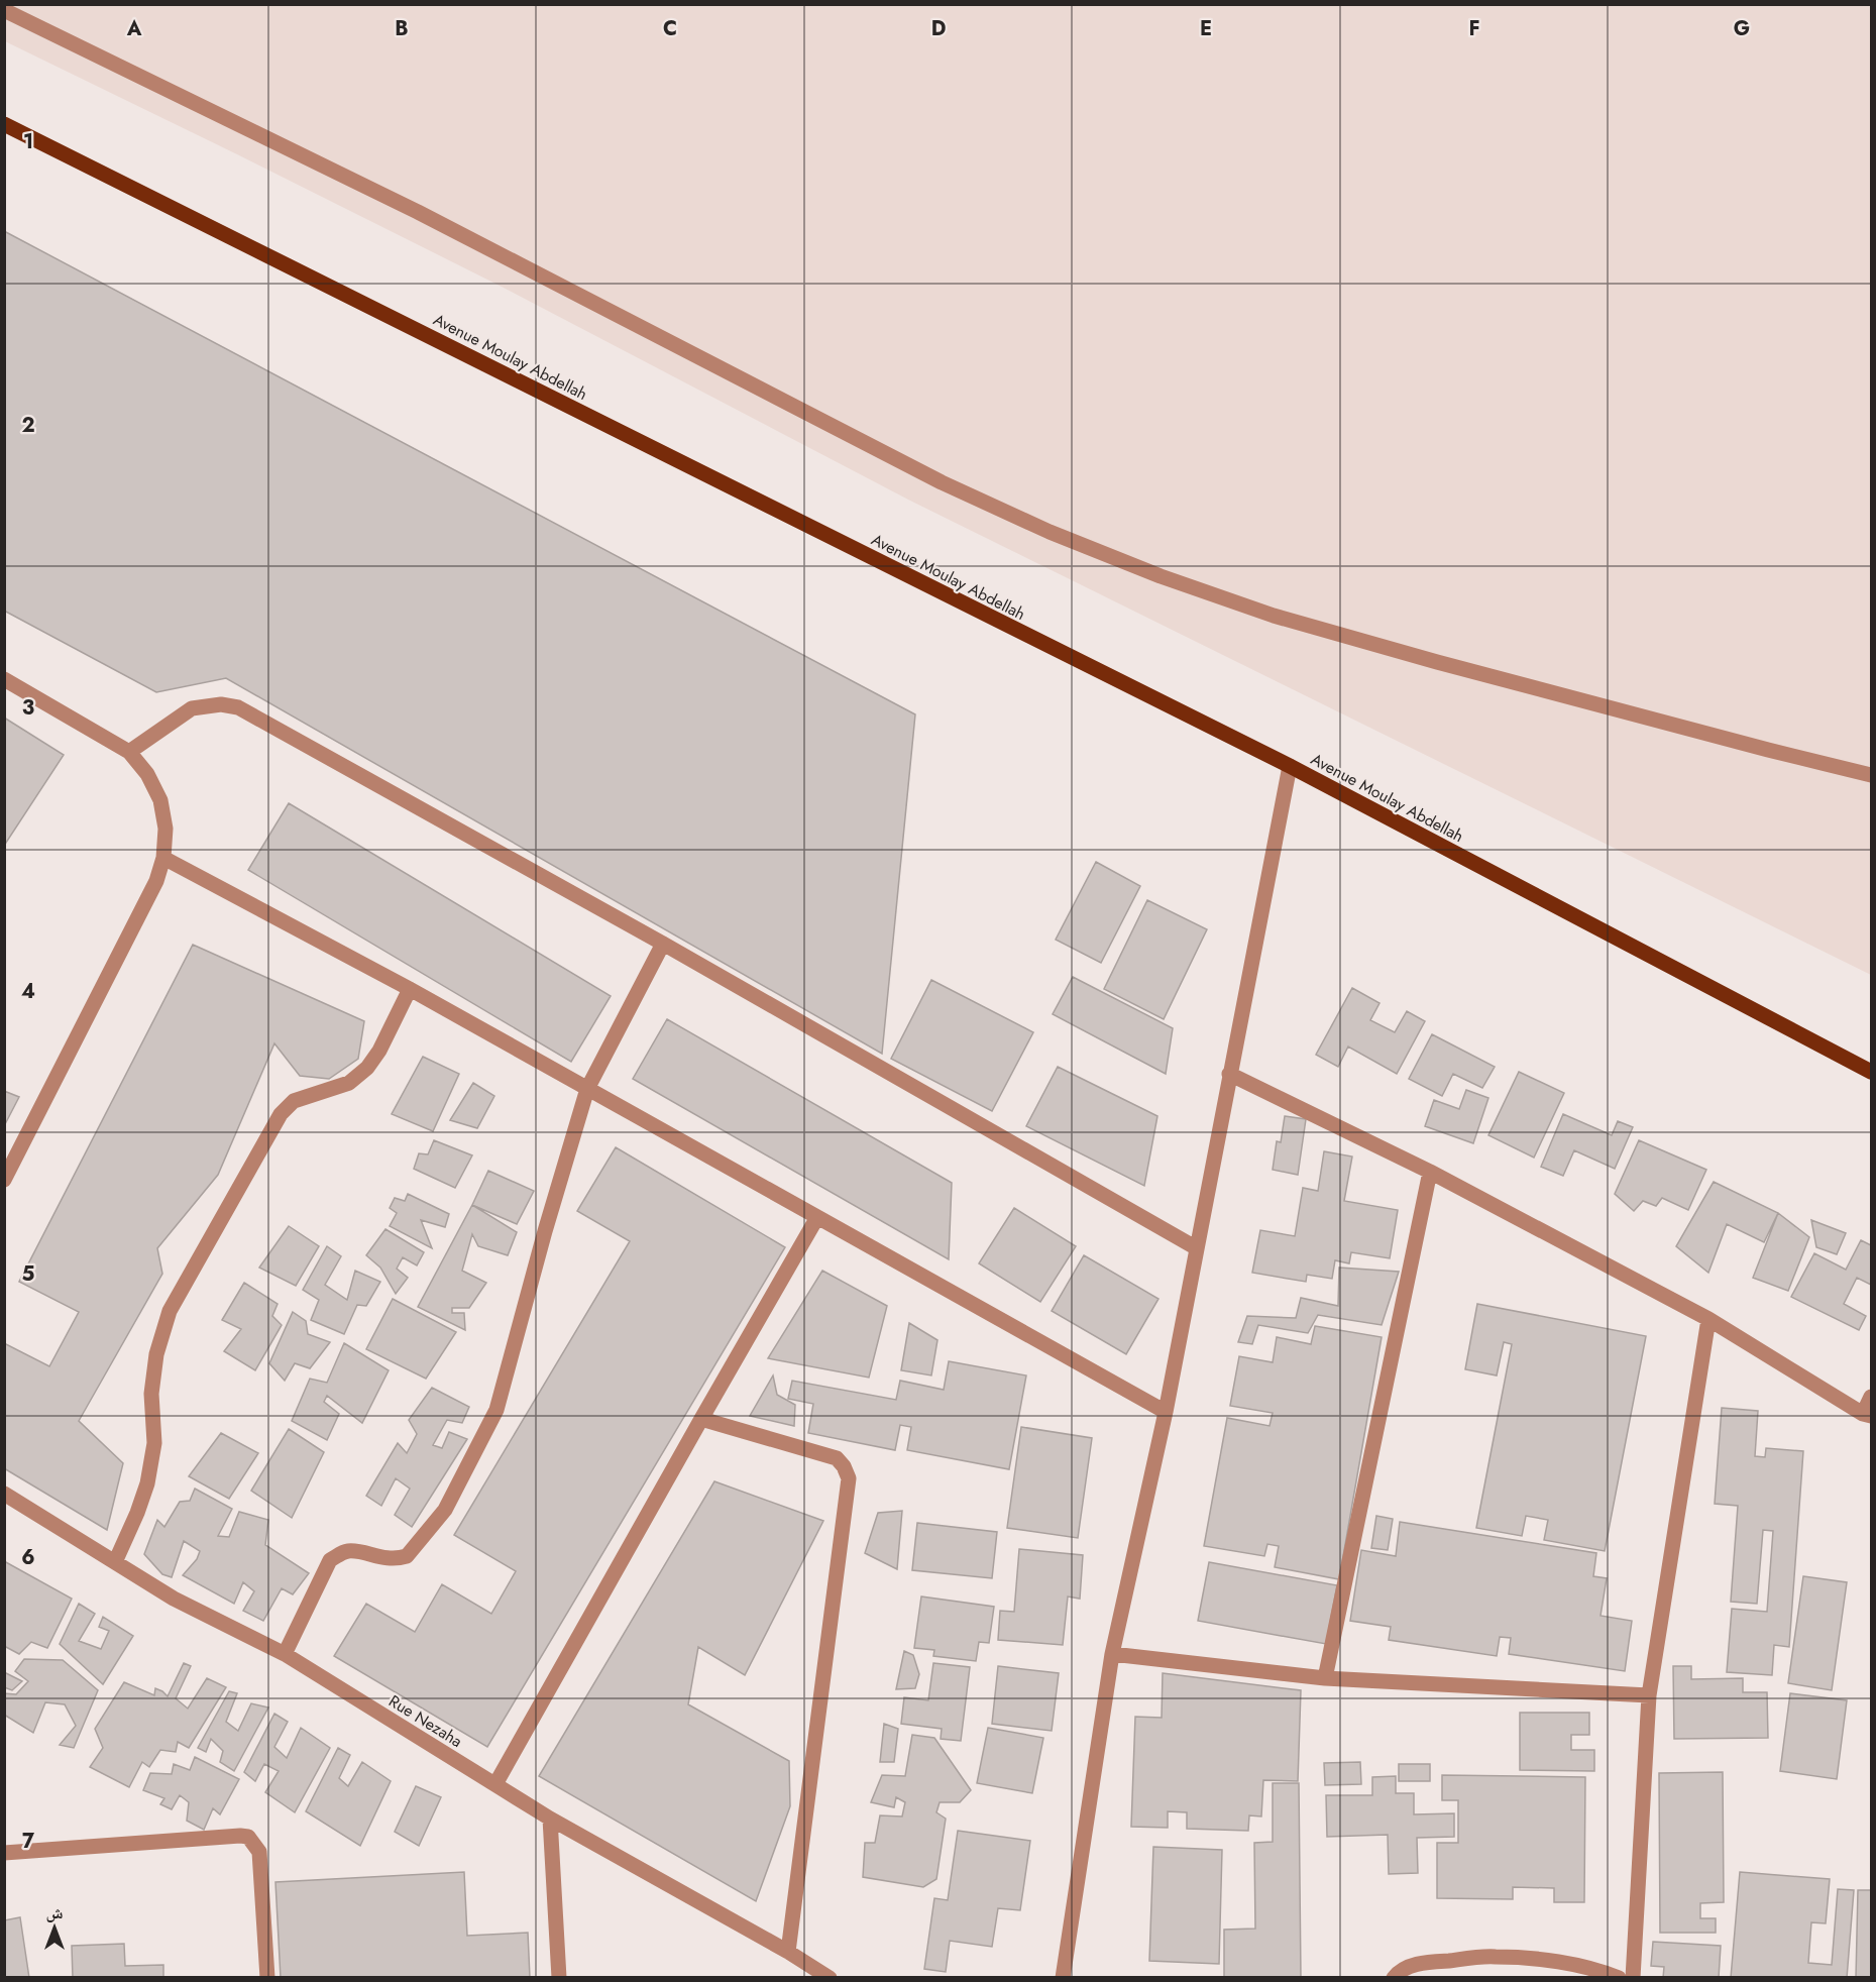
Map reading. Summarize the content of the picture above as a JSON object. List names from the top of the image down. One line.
{"streets":{"main road":["Avenue Moulay Abdellah"],"street":["Rue Nezaha"]},"north":"top","grid":{"columns":["A","B","C","D","E","F","G"],"rows":["1","2","3","4","5","6","7"]}}
